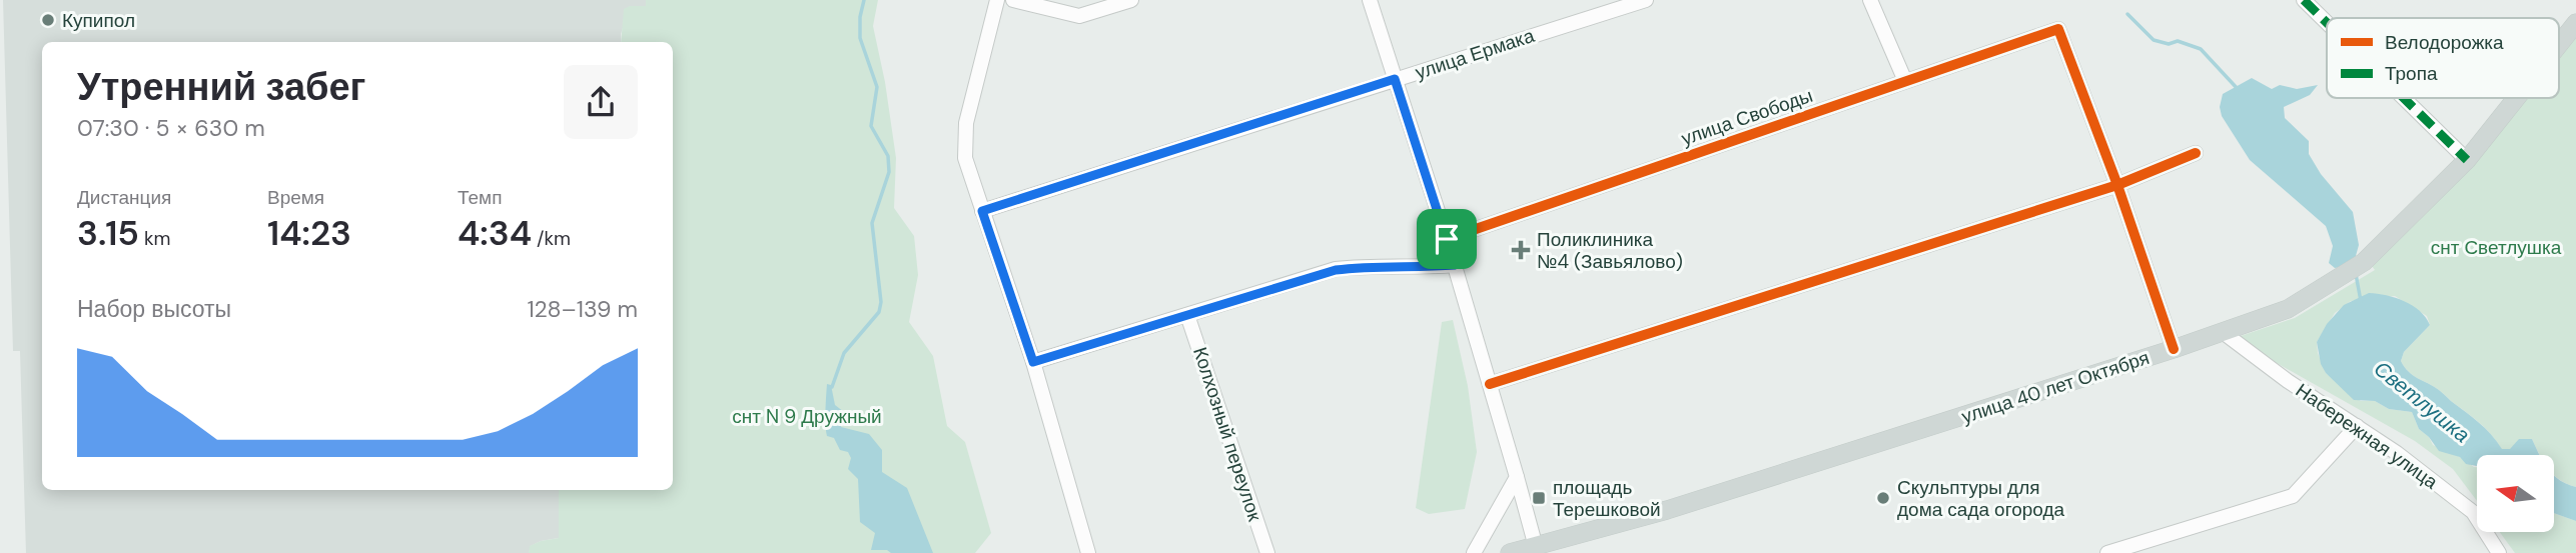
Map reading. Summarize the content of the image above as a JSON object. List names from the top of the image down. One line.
{"streets":{"main road":["улица 40 лет Октября"],"street":["улица Ермака","улица Свободы","Колхозный переулок","Набережная улица"]},"crossings":[["улица 40 лет Октября","Набережная улица"]],"water":["Светлушка"],"parks":["снт Светлушка","снт N 9 Дружный"],"places":{"other":["Купипол","Скульптуры для дома сада огорода"],"health":["Поликлиника №4 (Завьялово)"],"transit":["площадь Терешковой"]},"legend":["Велодорожка","Тропа"],"north":"left","page":{"heading":["Утренний забег","07:30 · 5 × 630 m"],"stats":[["Дистанция","3.15 km"],["Время","14:23"],["Темп","4:34 /km"]],"chart":["Набор высоты","128–139 m"]}}
